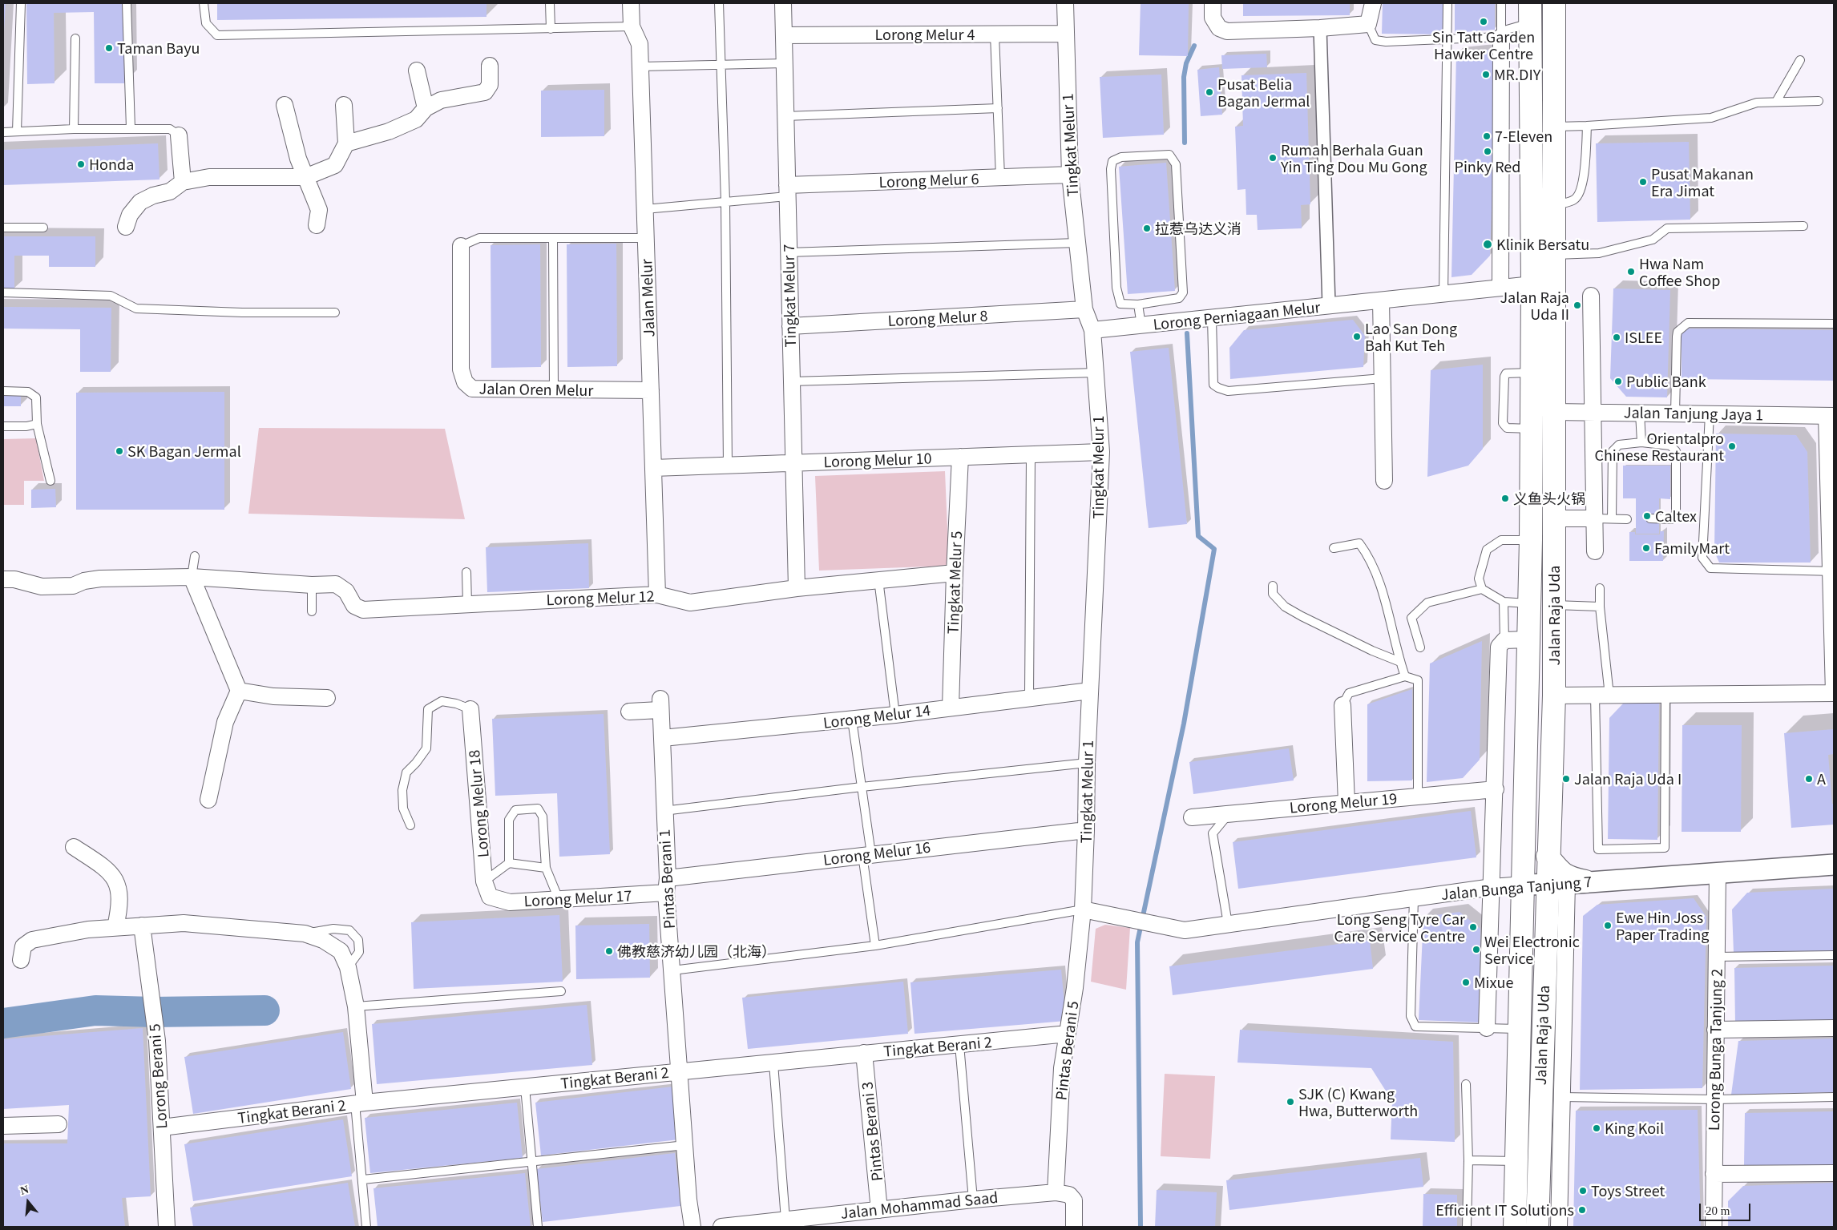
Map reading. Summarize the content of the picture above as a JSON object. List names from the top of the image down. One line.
{"streets":{"main road":["Jalan Raja Uda"],"street":["Lorong Melur 4","Tingkat Melur 1","Lorong Melur 6","Tingkat Melur 7","Jalan Melur","Lorong Perniagaan Melur","Lorong Melur 8","Jalan Oren Melur","Jalan Tanjung Jaya 1","Lorong Melur 10","Tingkat Melur 5","Lorong Melur 12","Lorong Melur 14","Lorong Melur 19","Lorong Melur 18","Lorong Melur 16","Pintas Berani 1","Jalan Bunga Tanjung 7","Lorong Melur 17","Tingkat Berani 2","Lorong Bunga Tanjung 2","Pintas Berani 5","Lorong Berani 5","Pintas Berani 3","Jalan Mohammad Saad"]},"crossings":[["Lorong Melur 4","Tingkat Melur 1"],["Lorong Melur 4","Tingkat Melur 7"],["Tingkat Melur 1","Lorong Melur 6"],["Tingkat Melur 1","Lorong Perniagaan Melur"],["Tingkat Melur 1","Lorong Melur 8"],["Tingkat Melur 1","Lorong Melur 10"],["Tingkat Melur 1","Lorong Melur 14"],["Tingkat Melur 1","Lorong Melur 16"],["Tingkat Melur 1","Jalan Bunga Tanjung 7"],["Tingkat Melur 1","Pintas Berani 5"],["Lorong Melur 6","Tingkat Melur 7"],["Tingkat Melur 7","Lorong Melur 8"],["Tingkat Melur 7","Lorong Melur 10"],["Tingkat Melur 7","Lorong Melur 12"],["Jalan Melur","Jalan Oren Melur"],["Jalan Melur","Lorong Melur 10"],["Jalan Melur","Lorong Melur 12"],["Lorong Perniagaan Melur","Jalan Raja Uda"],["Jalan Tanjung Jaya 1","Jalan Raja Uda"],["Lorong Melur 10","Tingkat Melur 5"],["Tingkat Melur 5","Lorong Melur 12"],["Tingkat Melur 5","Lorong Melur 14"],["Jalan Raja Uda","Jalan Bunga Tanjung 7"],["Lorong Melur 14","Pintas Berani 1"],["Lorong Melur 18","Lorong Melur 17"],["Lorong Melur 16","Pintas Berani 1"],["Lorong Melur 16","Lorong Melur 17"],["Pintas Berani 1","Lorong Melur 17"],["Pintas Berani 1","Tingkat Berani 2"],["Jalan Bunga Tanjung 7","Lorong Bunga Tanjung 2"],["Jalan Bunga Tanjung 7","Pintas Berani 5"],["Tingkat Berani 2","Pintas Berani 5"],["Tingkat Berani 2","Lorong Berani 5"],["Tingkat Berani 2","Pintas Berani 3"],["Pintas Berani 5","Jalan Mohammad Saad"],["Pintas Berani 3","Jalan Mohammad Saad"]],"places":["Sin Tatt Garden Hawker Centre","Taman Bayu","MR.DIY","Pusat Belia Bagan Jermal","7-Eleven","Pinky Red","Rumah Berhala Guan Yin Ting Dou Mu Gong","Honda","Pusat Makanan Era Jimat","拉惹乌达义消","Klinik Bersatu","Hwa Nam Coffee Shop","Jalan Raja Uda II","Lao San Dong Bah Kut Teh","ISLEE","Public Bank","Orientalpro Chinese Restaurant","SK Bagan Jermal","义鱼头火锅","Caltex","FamilyMart","Jalan Raja Uda I","A","Ewe Hin Joss Paper Trading","Long Seng Tyre Car Care Service Centre","Wei Electronic Service","佛教慈济幼儿园（北海）","Mixue","SJK (C) Kwang Hwa, Butterworth","King Koil","Toys Street","Efficient IT Solutions"],"scale_bar":"20 m","north":"top"}
